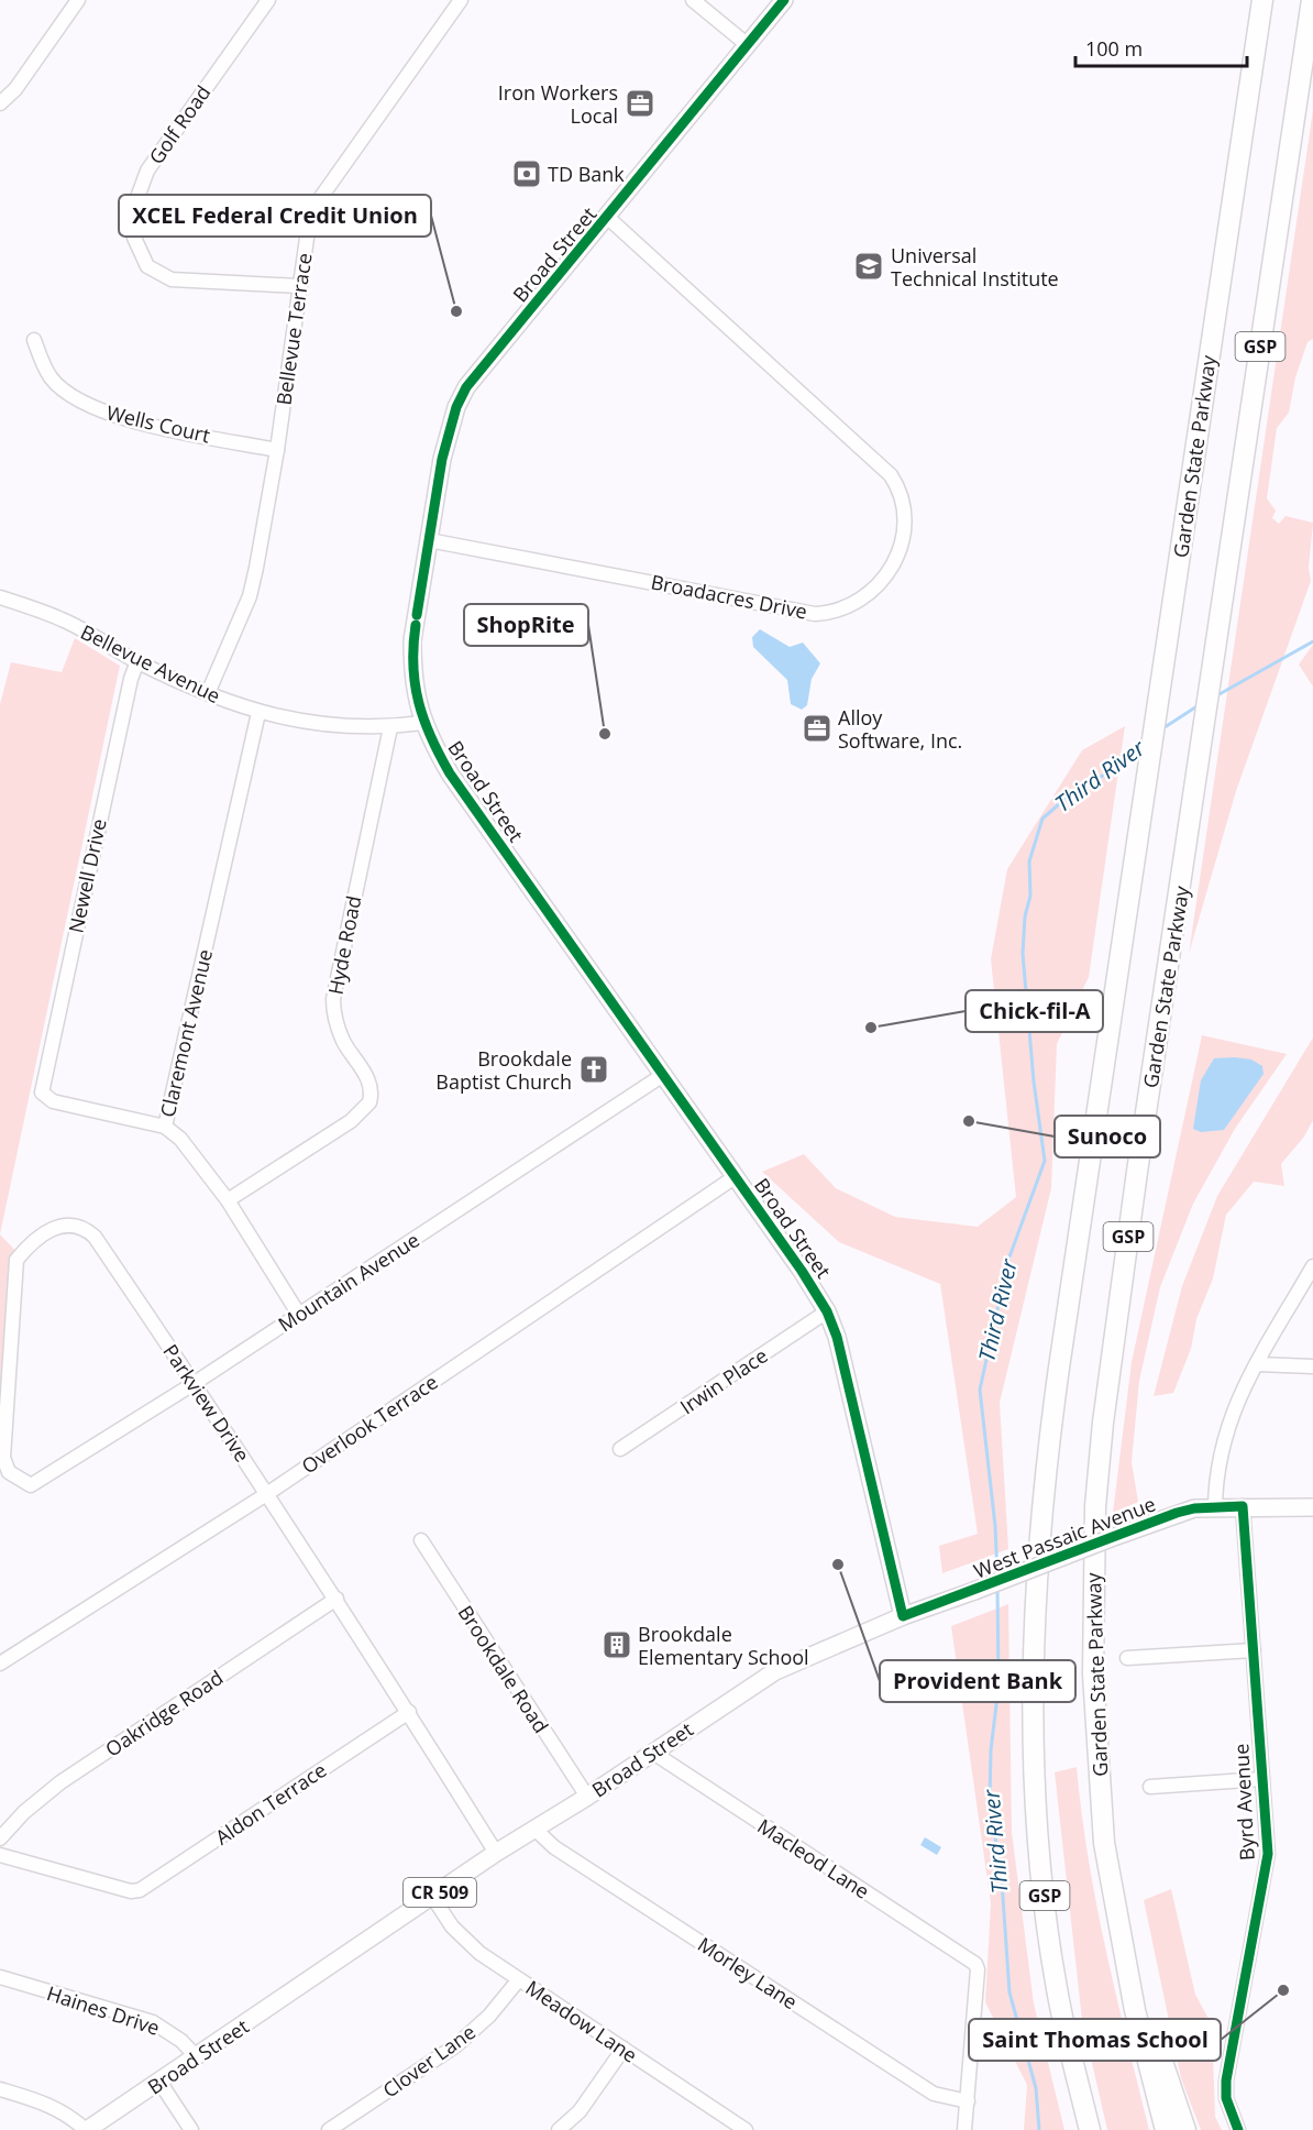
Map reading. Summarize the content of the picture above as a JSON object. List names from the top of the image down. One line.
{"streets":{"highway":["GSP","Garden State Parkway"],"main road":["Broad Street","West Passaic Avenue","CR 509"],"street":["Golf Road","Bellevue Terrace","Wells Court","Broadacres Drive","Bellevue Avenue","Newell Drive","Hyde Road","Claremont Avenue","Mountain Avenue","Irwin Place","Parkview Drive","Overlook Terrace","Brookdale Road","Oakridge Road","Byrd Avenue","Aldon Terrace","Macleod Lane","Morley Lane","Haines Drive","Meadow Lane","Clover Lane"]},"crossings":[["Golf Road","Bellevue Terrace"],["Broad Street","Broadacres Drive"],["Broad Street","Bellevue Avenue"],["Broad Street","Mountain Avenue"],["Broad Street","Irwin Place"],["Broad Street","Parkview Drive"],["Broad Street","Overlook Terrace"],["Broad Street","West Passaic Avenue"],["Broad Street","Brookdale Road"],["Broad Street","Macleod Lane"],["Broad Street","Morley Lane"],["Broad Street","Haines Drive"],["Broad Street","Meadow Lane"],["Bellevue Terrace","Wells Court"],["Bellevue Terrace","Bellevue Avenue"],["Bellevue Avenue","Newell Drive"],["Bellevue Avenue","Hyde Road"],["Bellevue Avenue","Claremont Avenue"],["Newell Drive","Claremont Avenue"],["Hyde Road","Claremont Avenue"],["Claremont Avenue","Mountain Avenue"],["Mountain Avenue","Parkview Drive"],["Parkview Drive","Overlook Terrace"],["Parkview Drive","Oakridge Road"],["Parkview Drive","Aldon Terrace"],["West Passaic Avenue","Byrd Avenue"],["Macleod Lane","Morley Lane"],["Meadow Lane","Clover Lane"]],"water":["Third River"],"places":{"office":["Iron Workers Local","Alloy Software, Inc."],"bank":["TD Bank"],"school or university":["Universal Technical Institute"],"other":["XCEL Federal Credit Union","ShopRite","Chick-fil-A","Sunoco","Provident Bank","Saint Thomas School"],"church":["Brookdale Baptist Church"],"building":["Brookdale Elementary School"]},"scale_bar":"100 m"}
